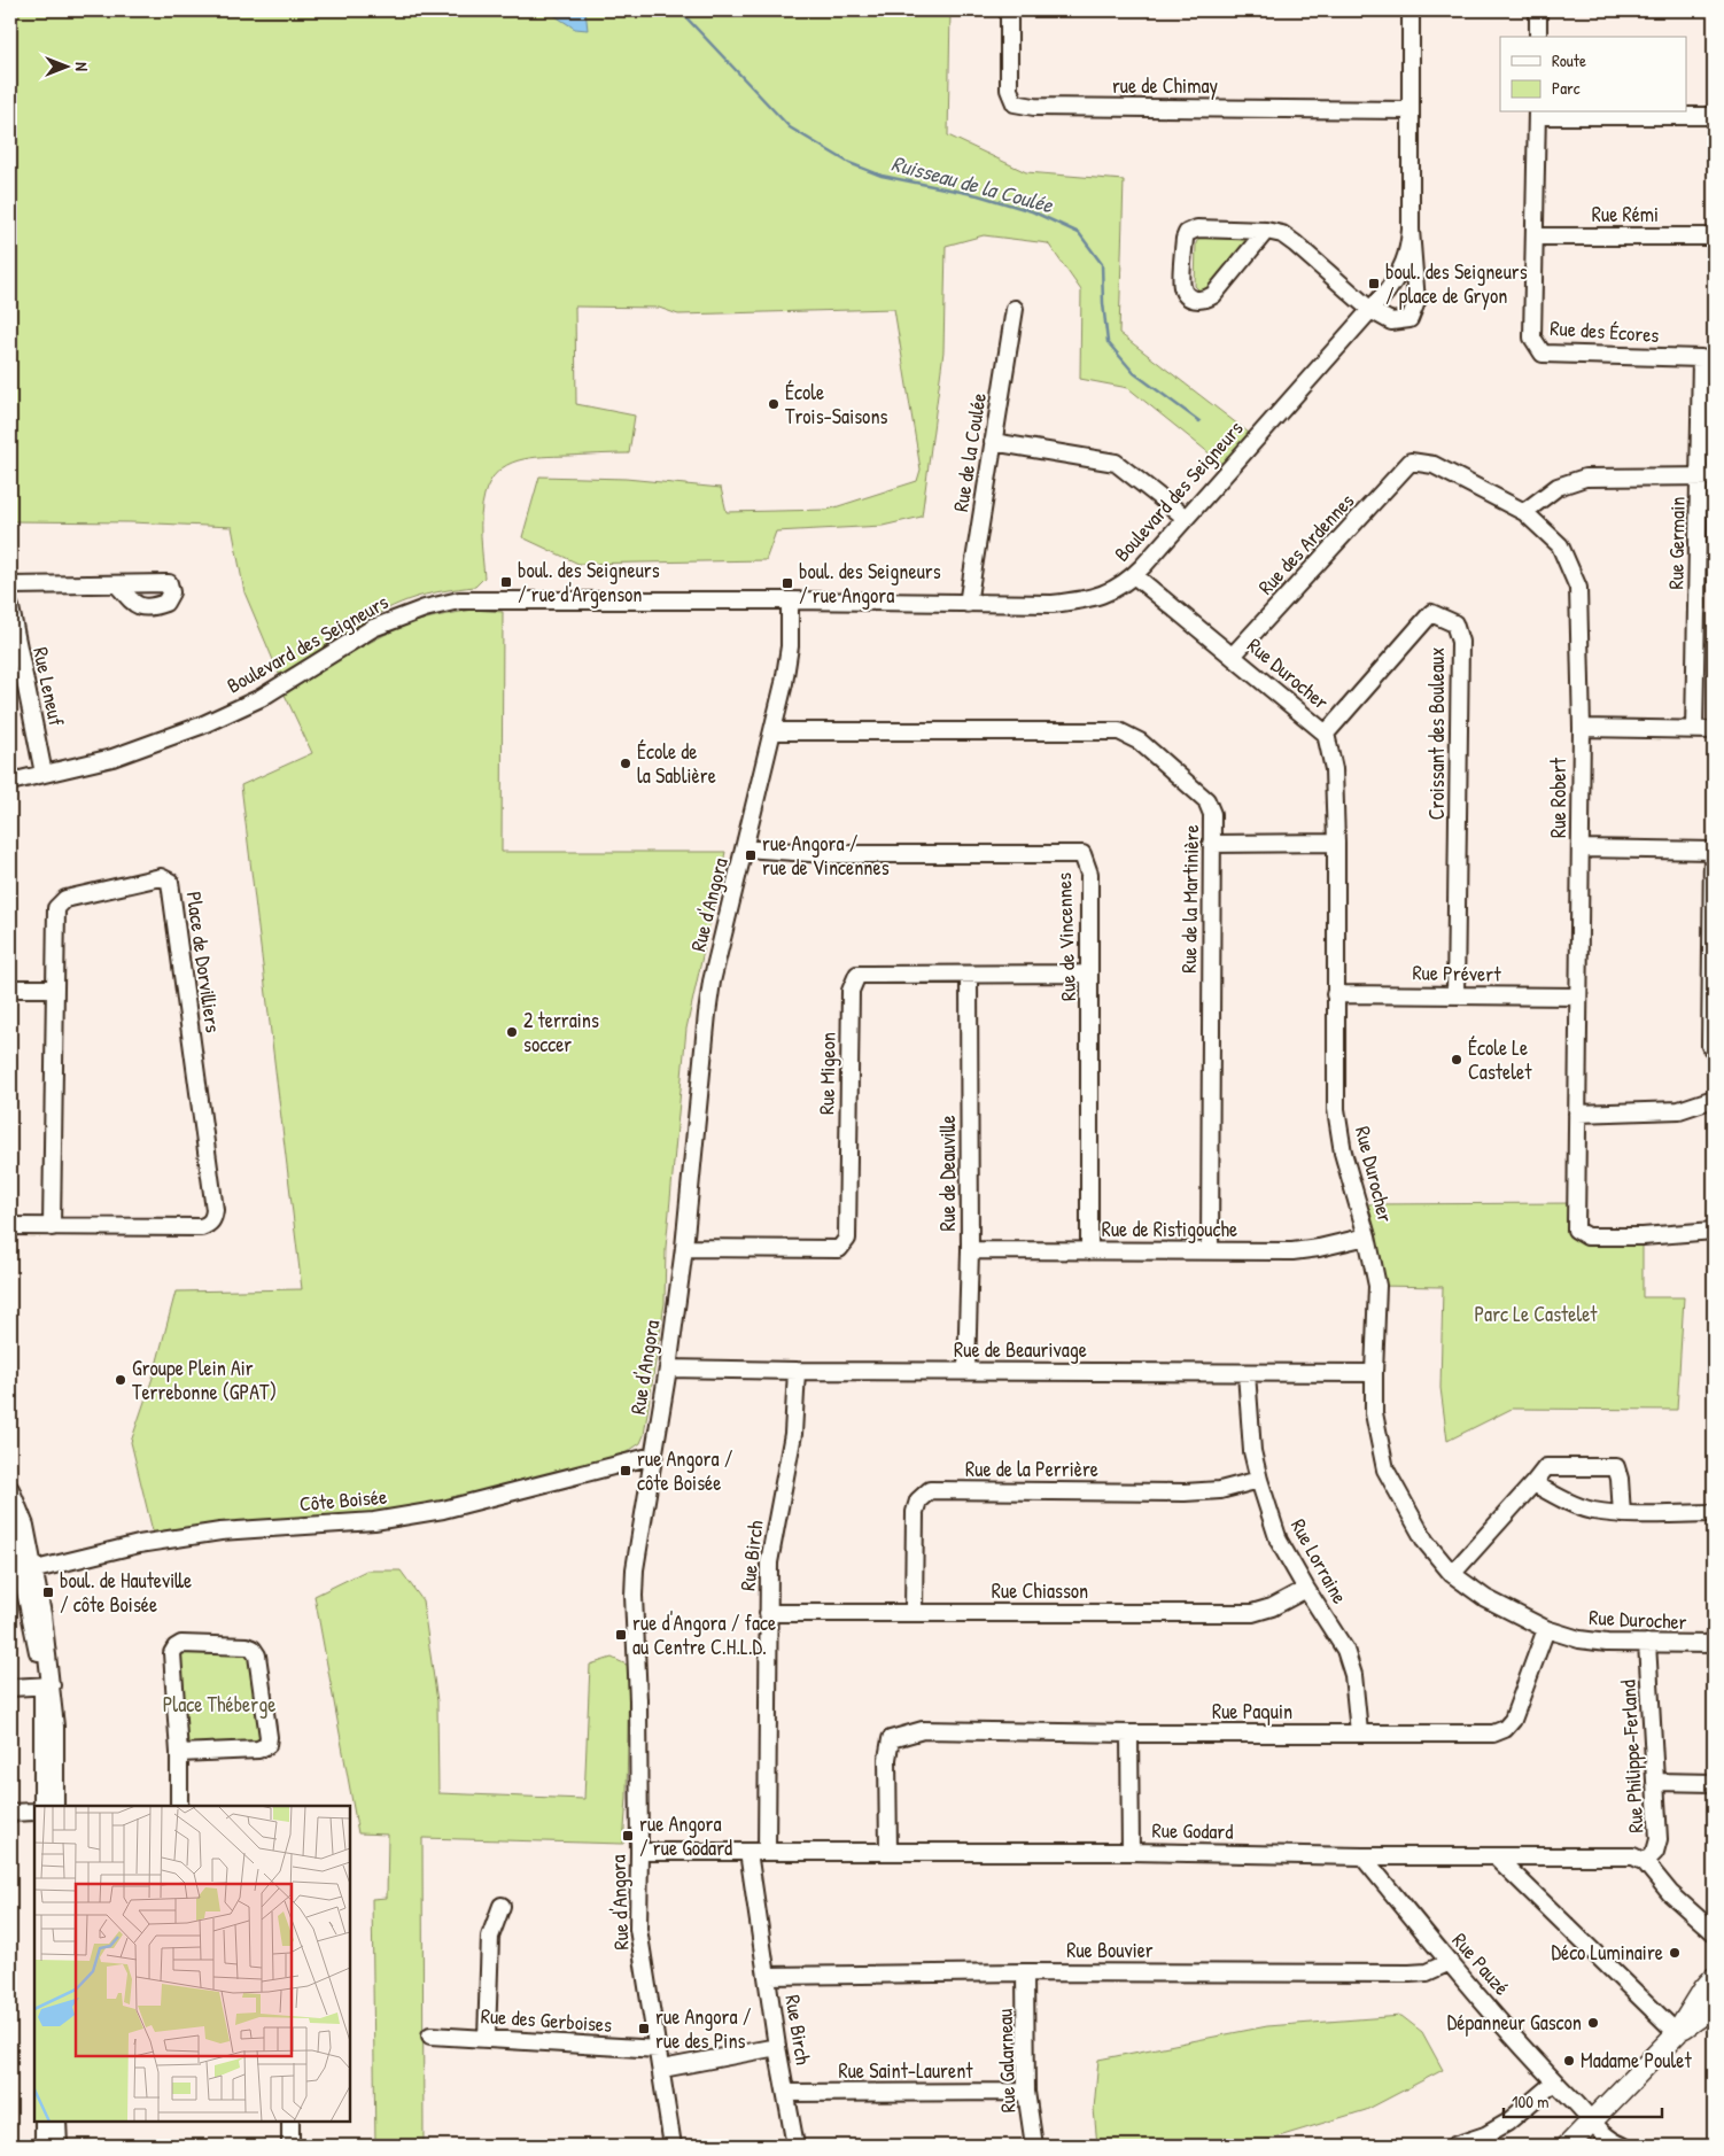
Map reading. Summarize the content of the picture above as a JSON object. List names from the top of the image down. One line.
{"streets":{"street":["rue de Chimay","Rue Rémi","Rue des Écores","Rue de la Coulée","Boulevard des Seigneurs","Rue Germain","Rue des Ardennes","Rue Durocher","Rue Leneuf","Croissant des Bouleaux","Rue Robert","Rue de la Martinière","Rue d'Angora","Rue de Vincennes","Place de Dorvilliers","Rue Prévert","Rue Migeon","Rue de Deauville","Rue de Ristigouche","Rue de Beaurivage","Rue de la Perrière","Côte Boisée","Rue Birch","Rue Lorraine","Rue Chiasson","Rue Paquin","Rue Philippe-Ferland","Rue Godard","Rue Bouvier","Rue Pauzé","Rue des Gerboises","Rue Galarneau","Rue Saint-Laurent"]},"crossings":[["rue de Chimay","Boulevard des Seigneurs"],["Rue Rémi","Rue des Écores"],["Rue des Écores","Rue Germain"],["Rue de la Coulée","Boulevard des Seigneurs"],["Boulevard des Seigneurs","Rue Durocher"],["Boulevard des Seigneurs","Rue Leneuf"],["Boulevard des Seigneurs","Rue d'Angora"],["Rue des Ardennes","Rue Durocher"],["Rue des Ardennes","Rue Robert"],["Rue Durocher","Croissant des Bouleaux"],["Rue Durocher","Rue Prévert"],["Rue Durocher","Rue de Ristigouche"],["Rue Durocher","Rue de Beaurivage"],["Rue Durocher","Rue Paquin"],["Rue Durocher","Rue Philippe-Ferland"],["Croissant des Bouleaux","Rue Prévert"],["Rue Robert","Rue Prévert"],["Rue de la Martinière","Rue d'Angora"],["Rue de la Martinière","Rue de Ristigouche"],["Rue d'Angora","Rue de Vincennes"],["Rue d'Angora","Rue Migeon"],["Rue d'Angora","Rue de Beaurivage"],["Rue d'Angora","Côte Boisée"],["Rue d'Angora","Rue Godard"],["Rue d'Angora","Rue des Gerboises"],["Rue de Vincennes","Rue Migeon"],["Rue de Vincennes","Rue de Ristigouche"],["Rue Migeon","Rue de Deauville"],["Rue de Deauville","Rue de Ristigouche"],["Rue de Deauville","Rue de Beaurivage"],["Rue de Beaurivage","Rue Birch"],["Rue de Beaurivage","Rue Lorraine"],["Rue de la Perrière","Rue Lorraine"],["Rue de la Perrière","Rue Chiasson"],["Rue Birch","Rue Chiasson"],["Rue Birch","Rue Godard"],["Rue Birch","Rue Bouvier"],["Rue Birch","Rue Saint-Laurent"],["Rue Lorraine","Rue Chiasson"],["Rue Lorraine","Rue Paquin"],["Rue Paquin","Rue Godard"],["Rue Philippe-Ferland","Rue Godard"],["Rue Godard","Rue Pauzé"],["Rue Bouvier","Rue Pauzé"],["Rue Bouvier","Rue Galarneau"],["Rue Galarneau","Rue Saint-Laurent"]],"water":["Ruisseau de la Coulée"],"parks":["Parc Le Castelet","Place Théberge"],"places":{"transit":["boul. des Seigneurs / place de Gryon","boul. des Seigneurs / rue d'Argenson","boul. des Seigneurs / rue Angora","rue Angora / rue de Vincennes","rue Angora / côte Boisée","boul. de Hauteville / côte Boisée","rue d'Angora / face au Centre C.H.L.D.","rue Angora / rue Godard","rue Angora / rue des Pins"],"other":["École Trois-Saisons","École de la Sablière","2 terrains soccer","École Le Castelet","Groupe Plein Air Terrebonne (GPAT)","Déco Luminaire","Dépanneur Gascon","Madame Poulet"]},"legend":["Route","Parc"],"scale_bar":"100 m","north":"right"}
